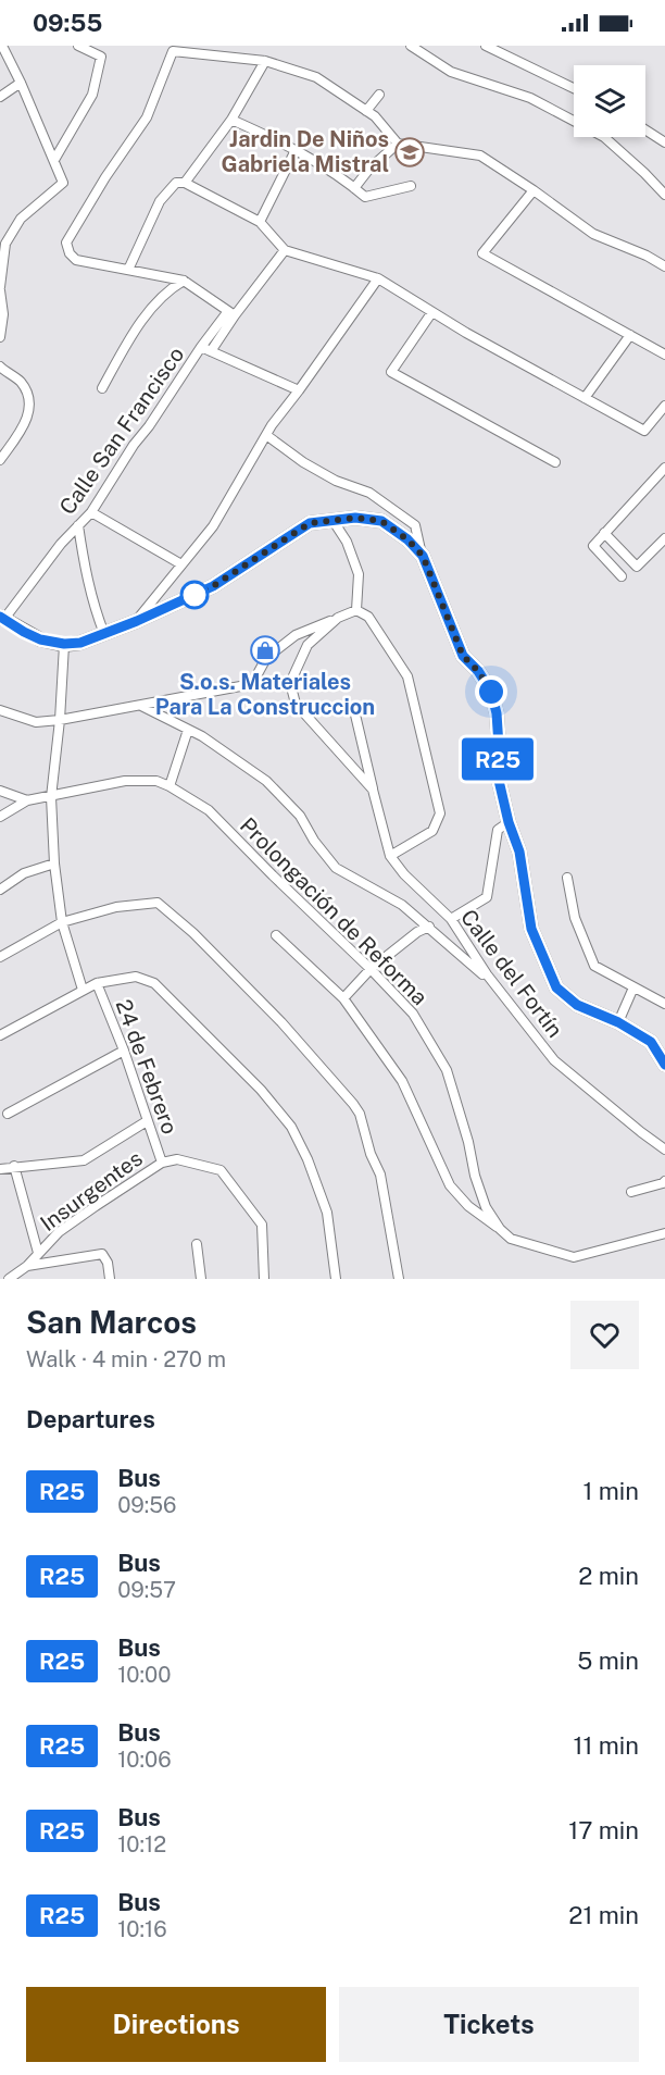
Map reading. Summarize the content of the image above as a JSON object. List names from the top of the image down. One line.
{"streets":{"street":["Calle San Francisco","Prolongación de Reforma","Calle del Fortín","24 de Febrero","Insurgentes"]},"crossings":[["24 de Febrero","Insurgentes"]],"places":{"school or university":["Jardin De Niños Gabriela Mistral"],"shop":["S.o.s. Materiales Para La Construccion"]},"lines":["bus line R25"],"page":{"status":"09:55","on_map":"R25","heading":[["San Marcos","Walk · 4 min · 270 m"],"Departures"],"list":[{"mark":"R25","name":"Bus","note":"09:56","value":"1 min"},{"mark":"R25","name":"Bus","note":"09:57","value":"2 min"},{"mark":"R25","name":"Bus","note":"10:00","value":"5 min"},{"mark":"R25","name":"Bus","note":"10:06","value":"11 min"},{"mark":"R25","name":"Bus","note":"10:12","value":"17 min"},{"mark":"R25","name":"Bus","note":"10:16","value":"21 min"}],"buttons":["Directions","Tickets"]}}
